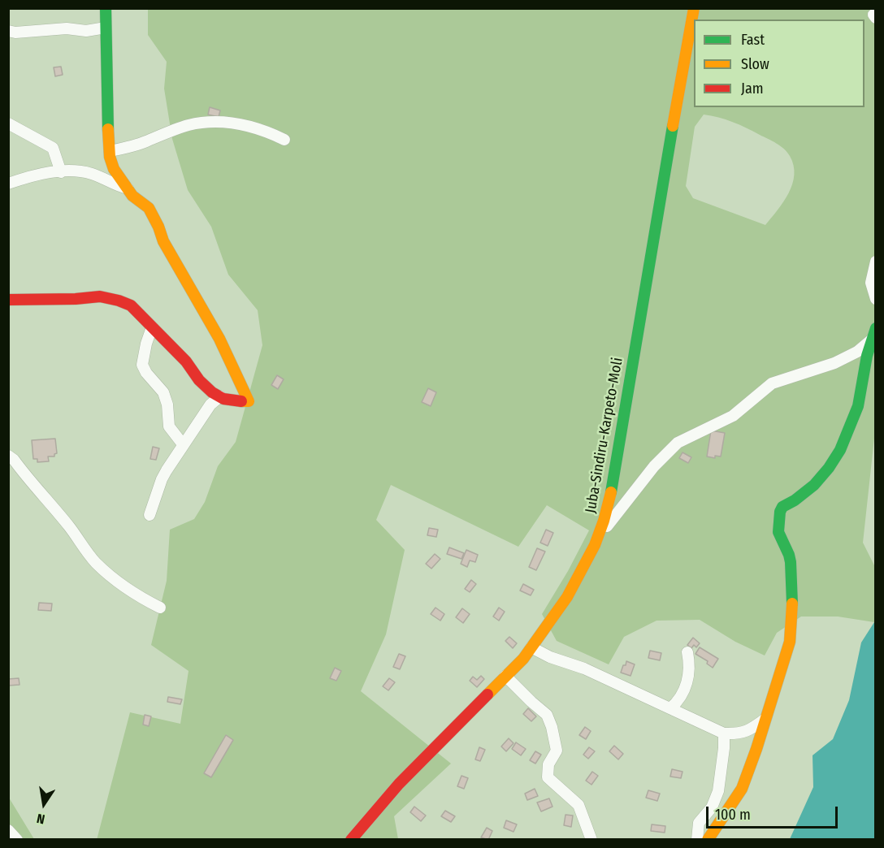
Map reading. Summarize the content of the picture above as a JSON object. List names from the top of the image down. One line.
{"streets":{"street":["Juba-Sindiru-Karpeto-Moli"]},"legend":["Fast","Slow","Jam"],"scale_bar":"100 m","north":"bottom"}
